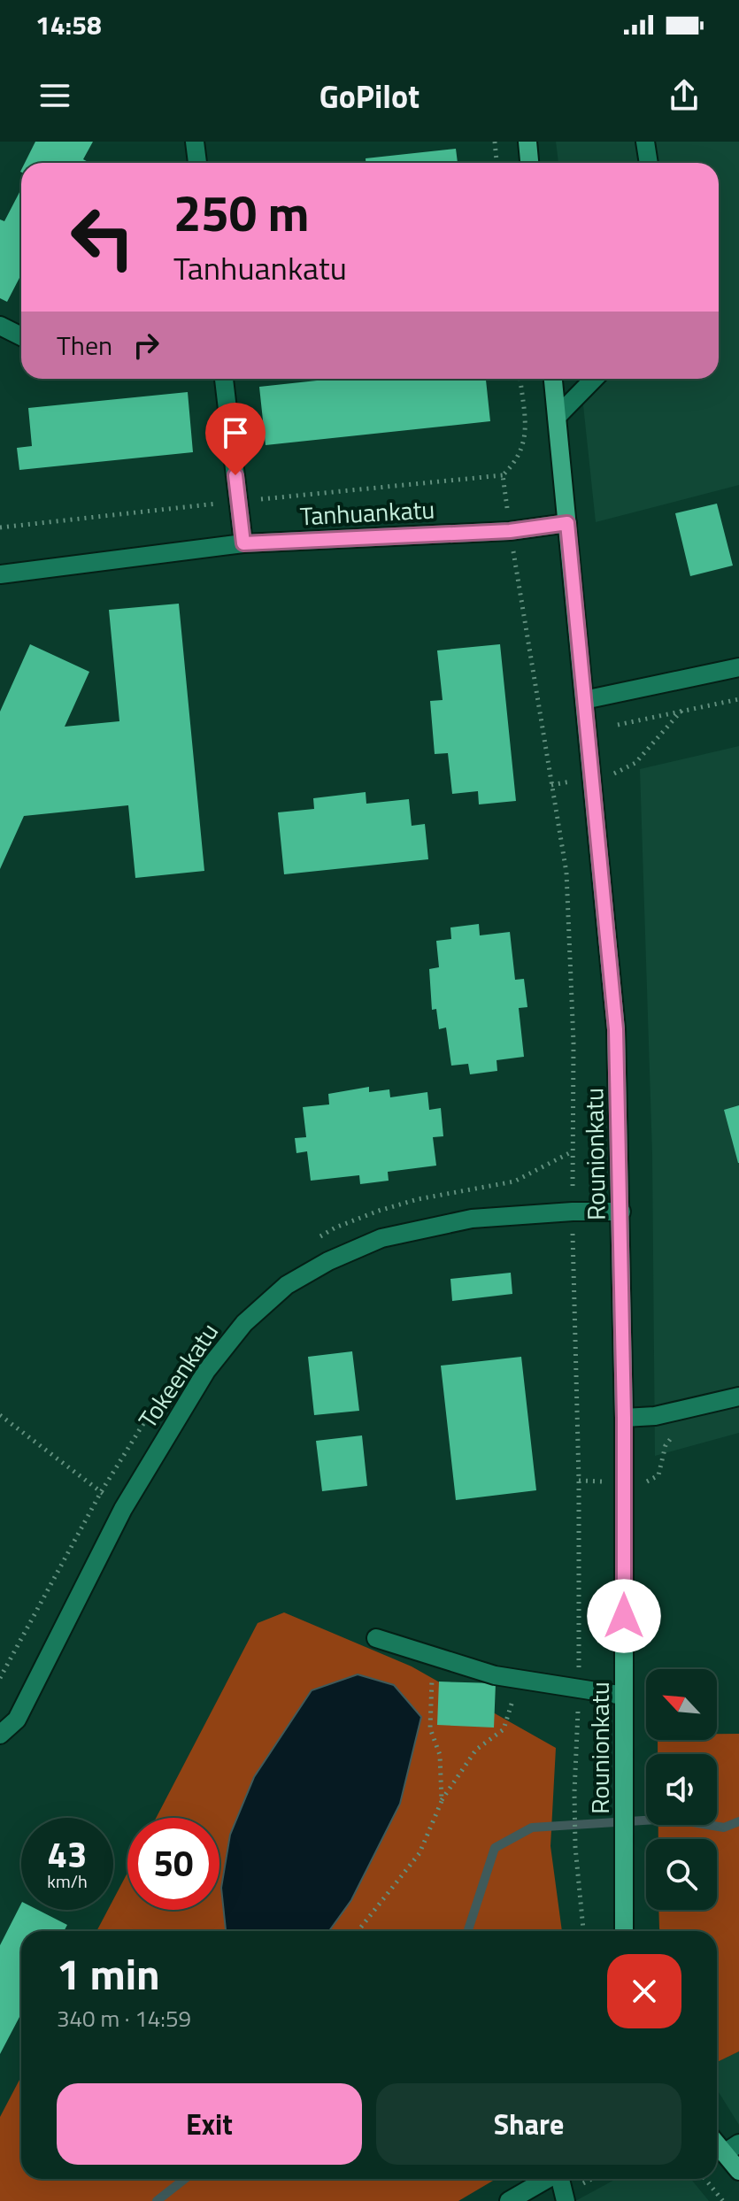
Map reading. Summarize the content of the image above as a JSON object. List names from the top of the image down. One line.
{"streets":{"main road":["Rounionkatu"],"street":["Tanhuankatu","Tokeenkatu"]},"crossings":[["Tanhuankatu","Rounionkatu"],["Rounionkatu","Tokeenkatu"]],"north":"top left","page":{"status":"14:58","header":"GoPilot","turn":["250 m","Tanhuankatu"],"then":"Then","speed":"43 km/h","limit":"50","heading":["1 min","340 m · 14:59"],"buttons":["Exit","Share"]}}
